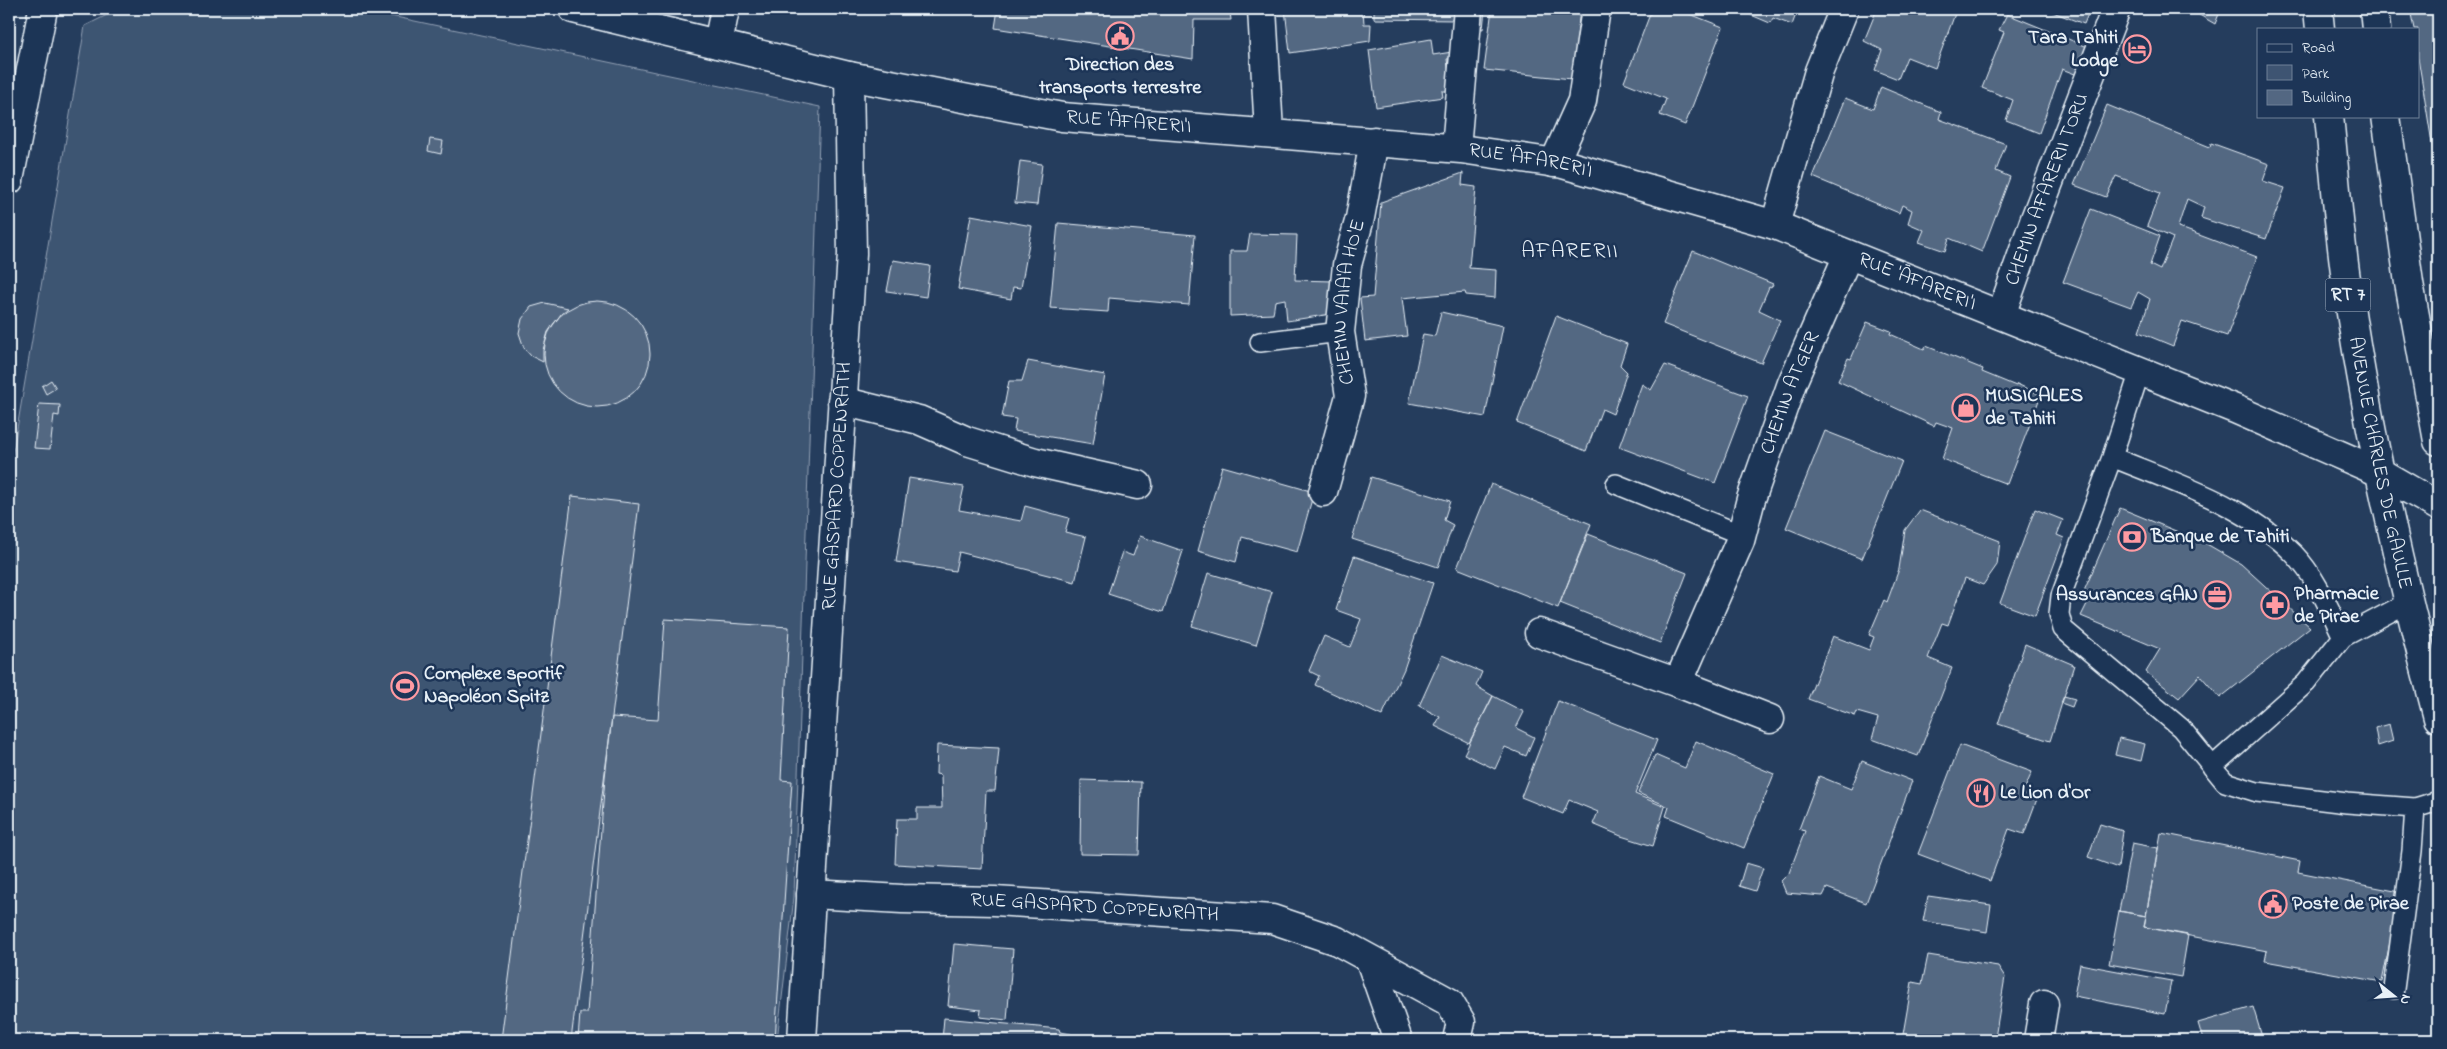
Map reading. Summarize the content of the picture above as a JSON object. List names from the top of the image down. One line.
{"streets":{"street":["RUE 'ĀFARERI'I","CHEMIN AFARERII TORU","RT 7","CHEMIN VAIA'A HO'E","CHEMIN ATGER","AVENUE CHARLES DE GAULLE","RUE GASPARD COPPENRATH"]},"crossings":[["RUE 'ĀFARERI'I","CHEMIN AFARERII TORU"],["RUE 'ĀFARERI'I","CHEMIN VAIA'A HO'E"],["RUE 'ĀFARERI'I","CHEMIN ATGER"],["RUE 'ĀFARERI'I","AVENUE CHARLES DE GAULLE"],["RUE 'ĀFARERI'I","RUE GASPARD COPPENRATH"]],"districts":["AFARERII"],"places":{"public building":["Direction des transports terrestre","Poste de Pirae"],"hotel":["Tara Tahiti Lodge"],"shop":["MUSICALES de Tahiti"],"bank":["Banque de Tahiti"],"office":["Assurances GAN"],"pharmacy":["Pharmacie de Pirae"],"sports":["Complexe sportif Napoléon Spitz"],"restaurant":["Le Lion d'Or"]},"legend":["Road","Park","Building"],"north":"right"}
